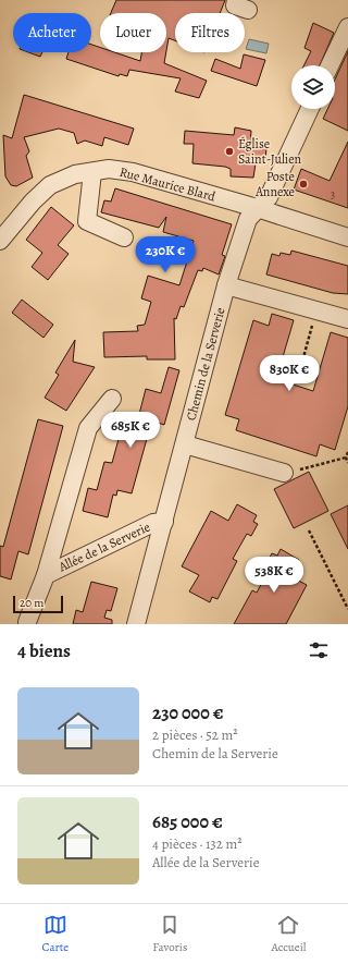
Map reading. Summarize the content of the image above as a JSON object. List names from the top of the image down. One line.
{"streets":{"street":["Rue Maurice Blard","Chemin de la Serverie","Allée de la Serverie"]},"crossings":[["Rue Maurice Blard","Chemin de la Serverie"],["Chemin de la Serverie","Allée de la Serverie"]],"places":["Église Saint-Julien","Poste Annexe"],"house_numbers":["3"],"scale_bar":"20 m","page":{"chip":["Acheter","Louer","Filtres"],"price":["230K €","830K €","685K €","538K €"],"scale":"20 m","heading":"4 biens","list":[{"name":"230 000 €","note":"2 pièces · 52 m² · Chemin de la Serverie"},{"name":"685 000 €","note":"4 pièces · 132 m² · Allée de la Serverie"}],"tabs":["Carte","Favoris","Accueil"]}}
